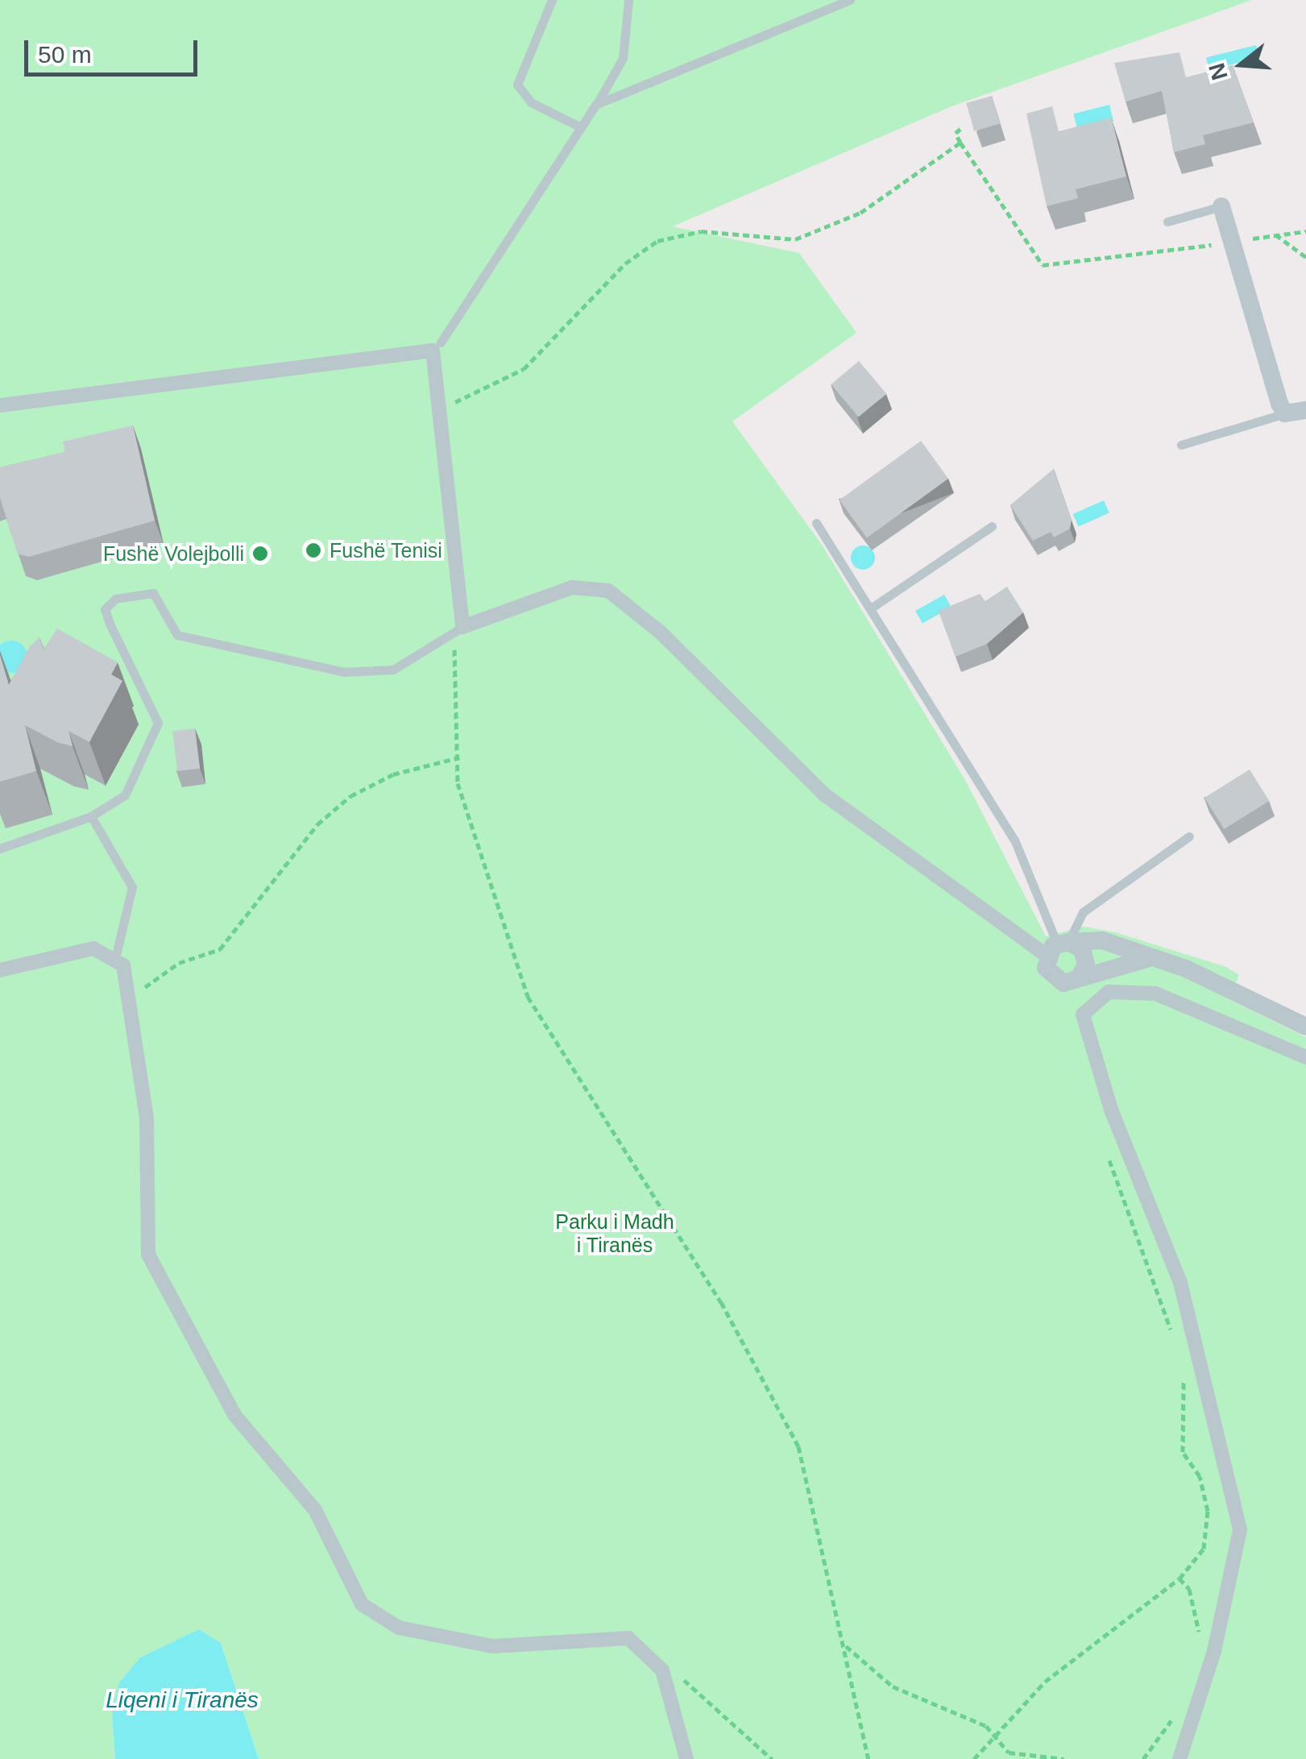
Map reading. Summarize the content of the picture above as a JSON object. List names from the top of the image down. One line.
{"water":["Liqeni i Tiranës"],"parks":["Parku i Madh i Tiranës"],"places":["Fushë Tenisi","Fushë Volejbolli"],"scale_bar":"50 m","north":"left"}
